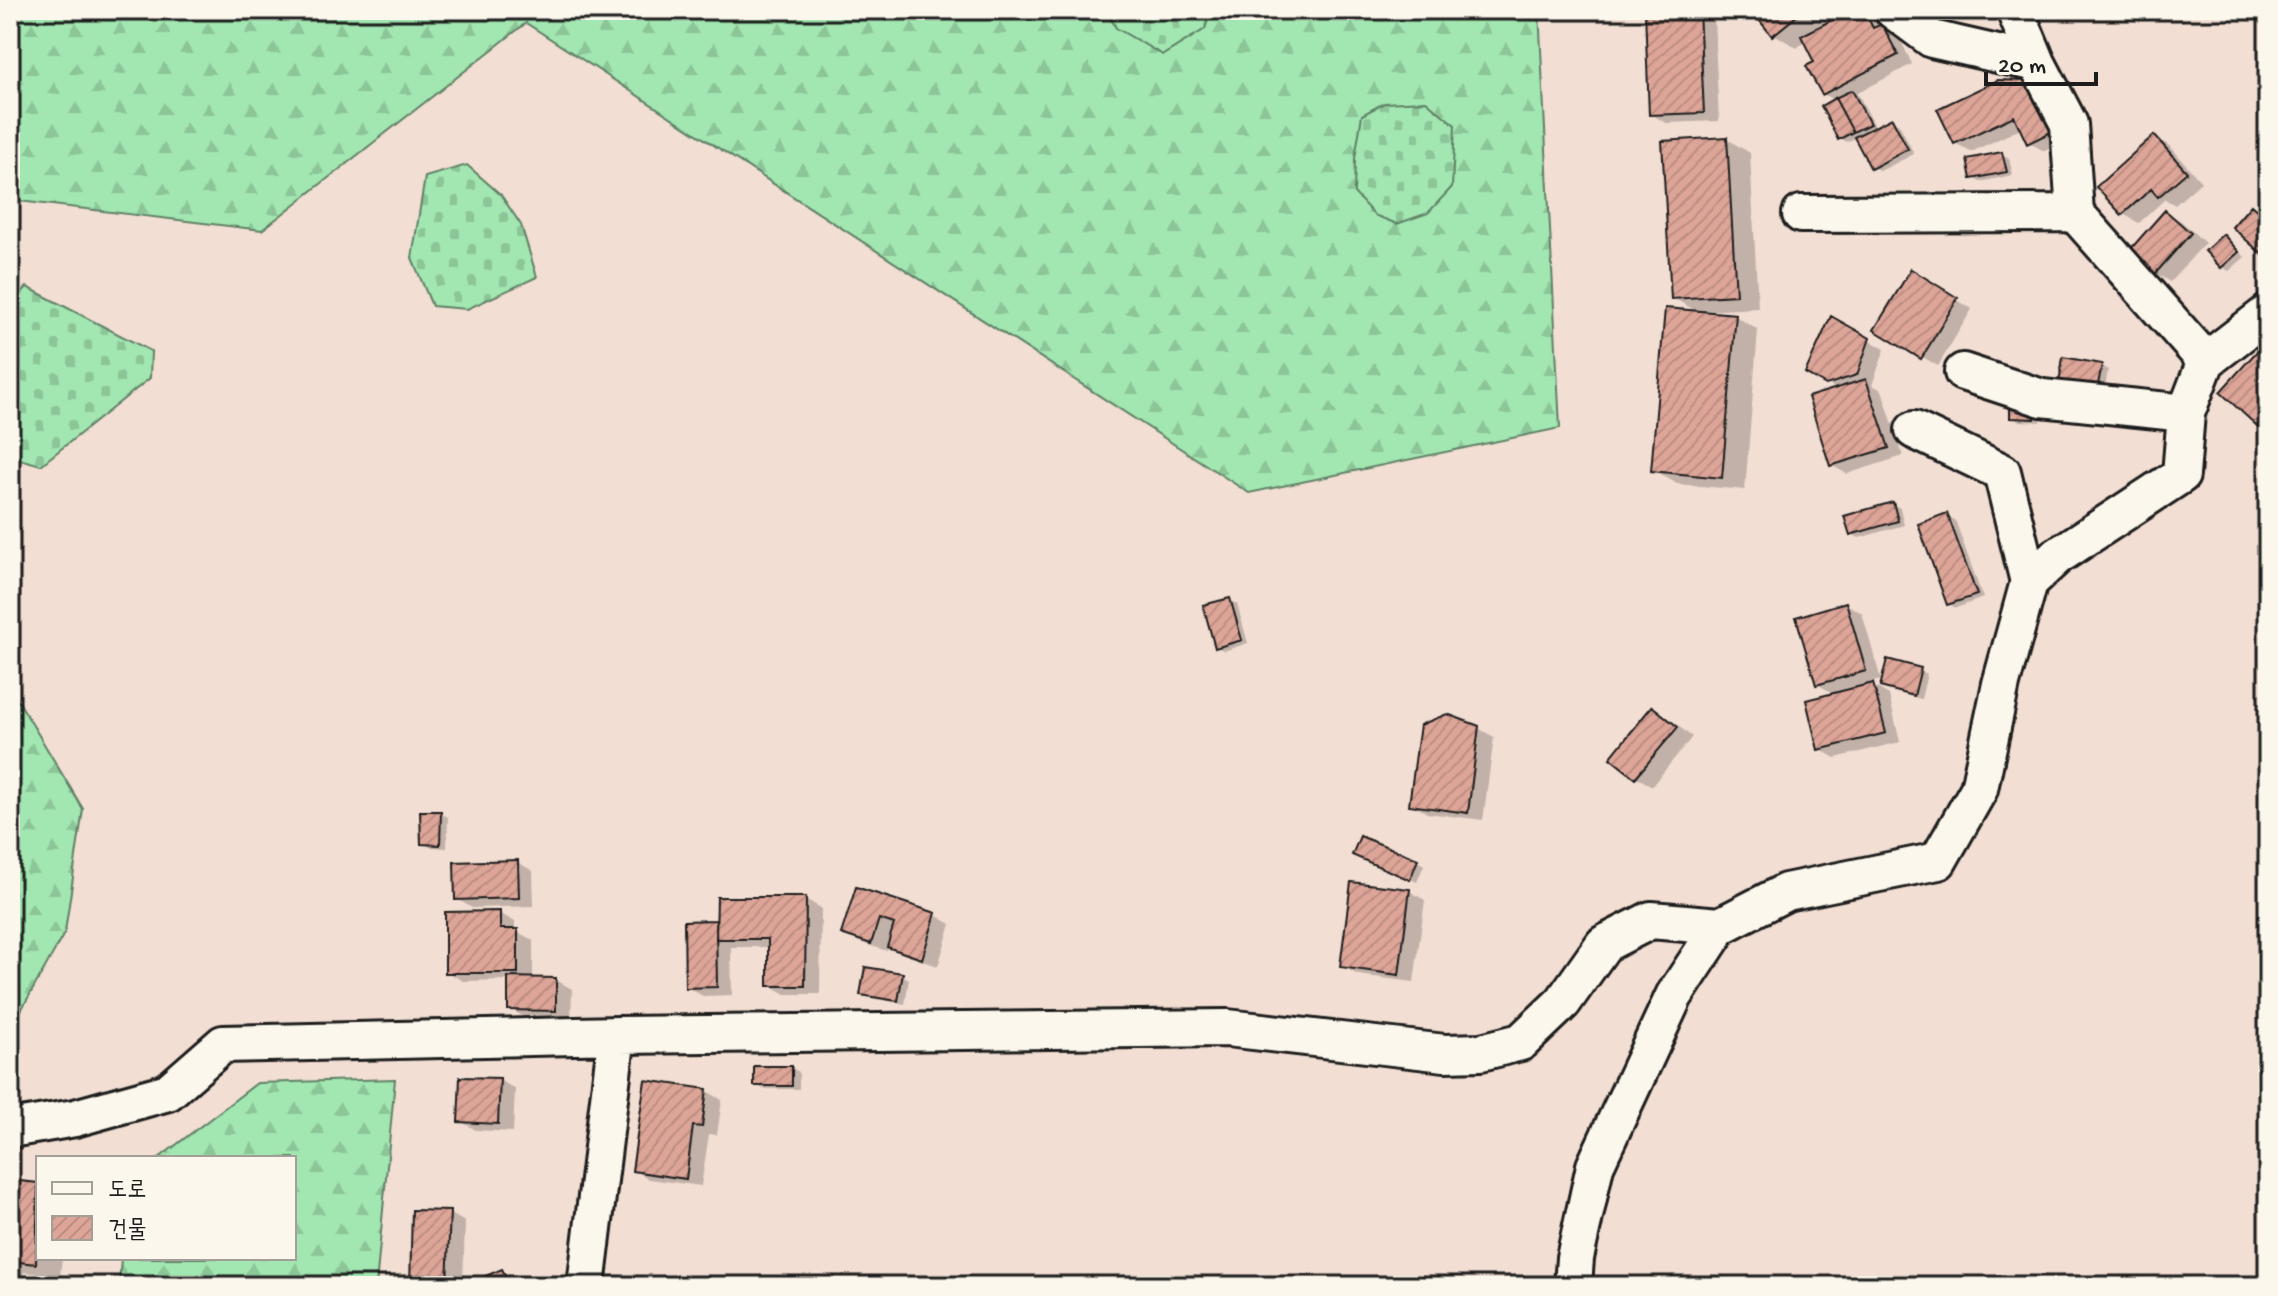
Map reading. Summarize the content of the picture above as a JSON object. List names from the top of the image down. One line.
{"legend":["도로","건물"],"scale_bar":"20 m"}
